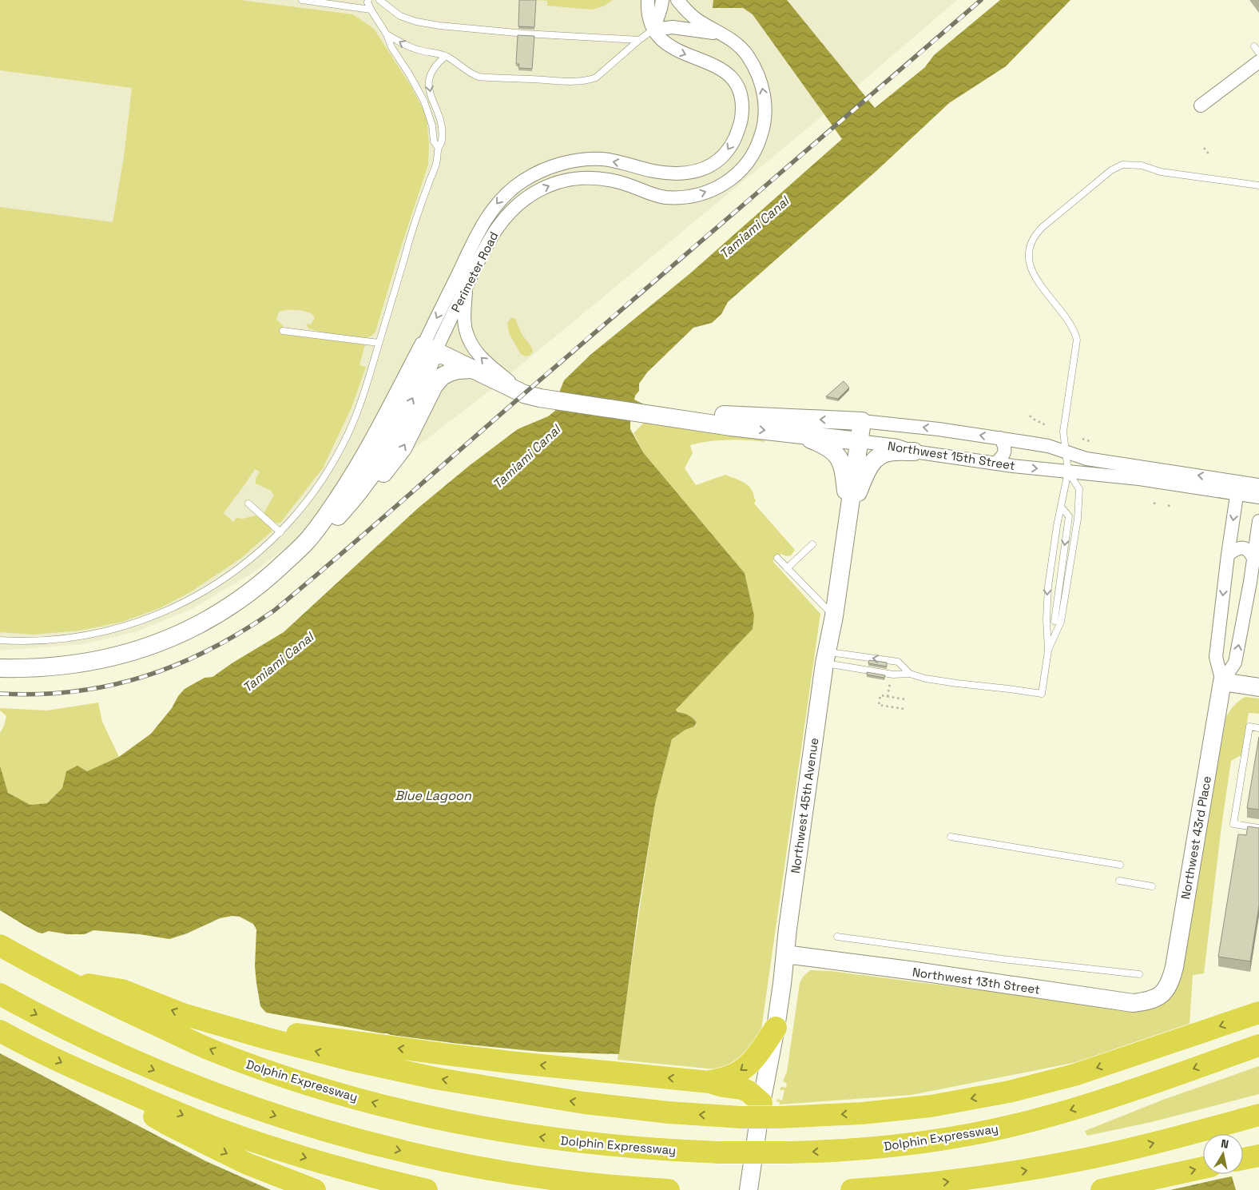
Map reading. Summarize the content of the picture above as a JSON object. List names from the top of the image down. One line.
{"streets":{"highway":["Dolphin Expressway"],"street":["Perimeter Road","Northwest 15th Street","Northwest 45th Avenue","Northwest 43rd Place","Northwest 13th Street"]},"crossings":[["Perimeter Road","Northwest 15th Street"],["Northwest 15th Street","Northwest 45th Avenue"],["Northwest 15th Street","Northwest 43rd Place"],["Northwest 45th Avenue","Northwest 13th Street"],["Northwest 43rd Place","Northwest 13th Street"]],"water":["Tamiami Canal","Blue Lagoon"],"north":"top"}
